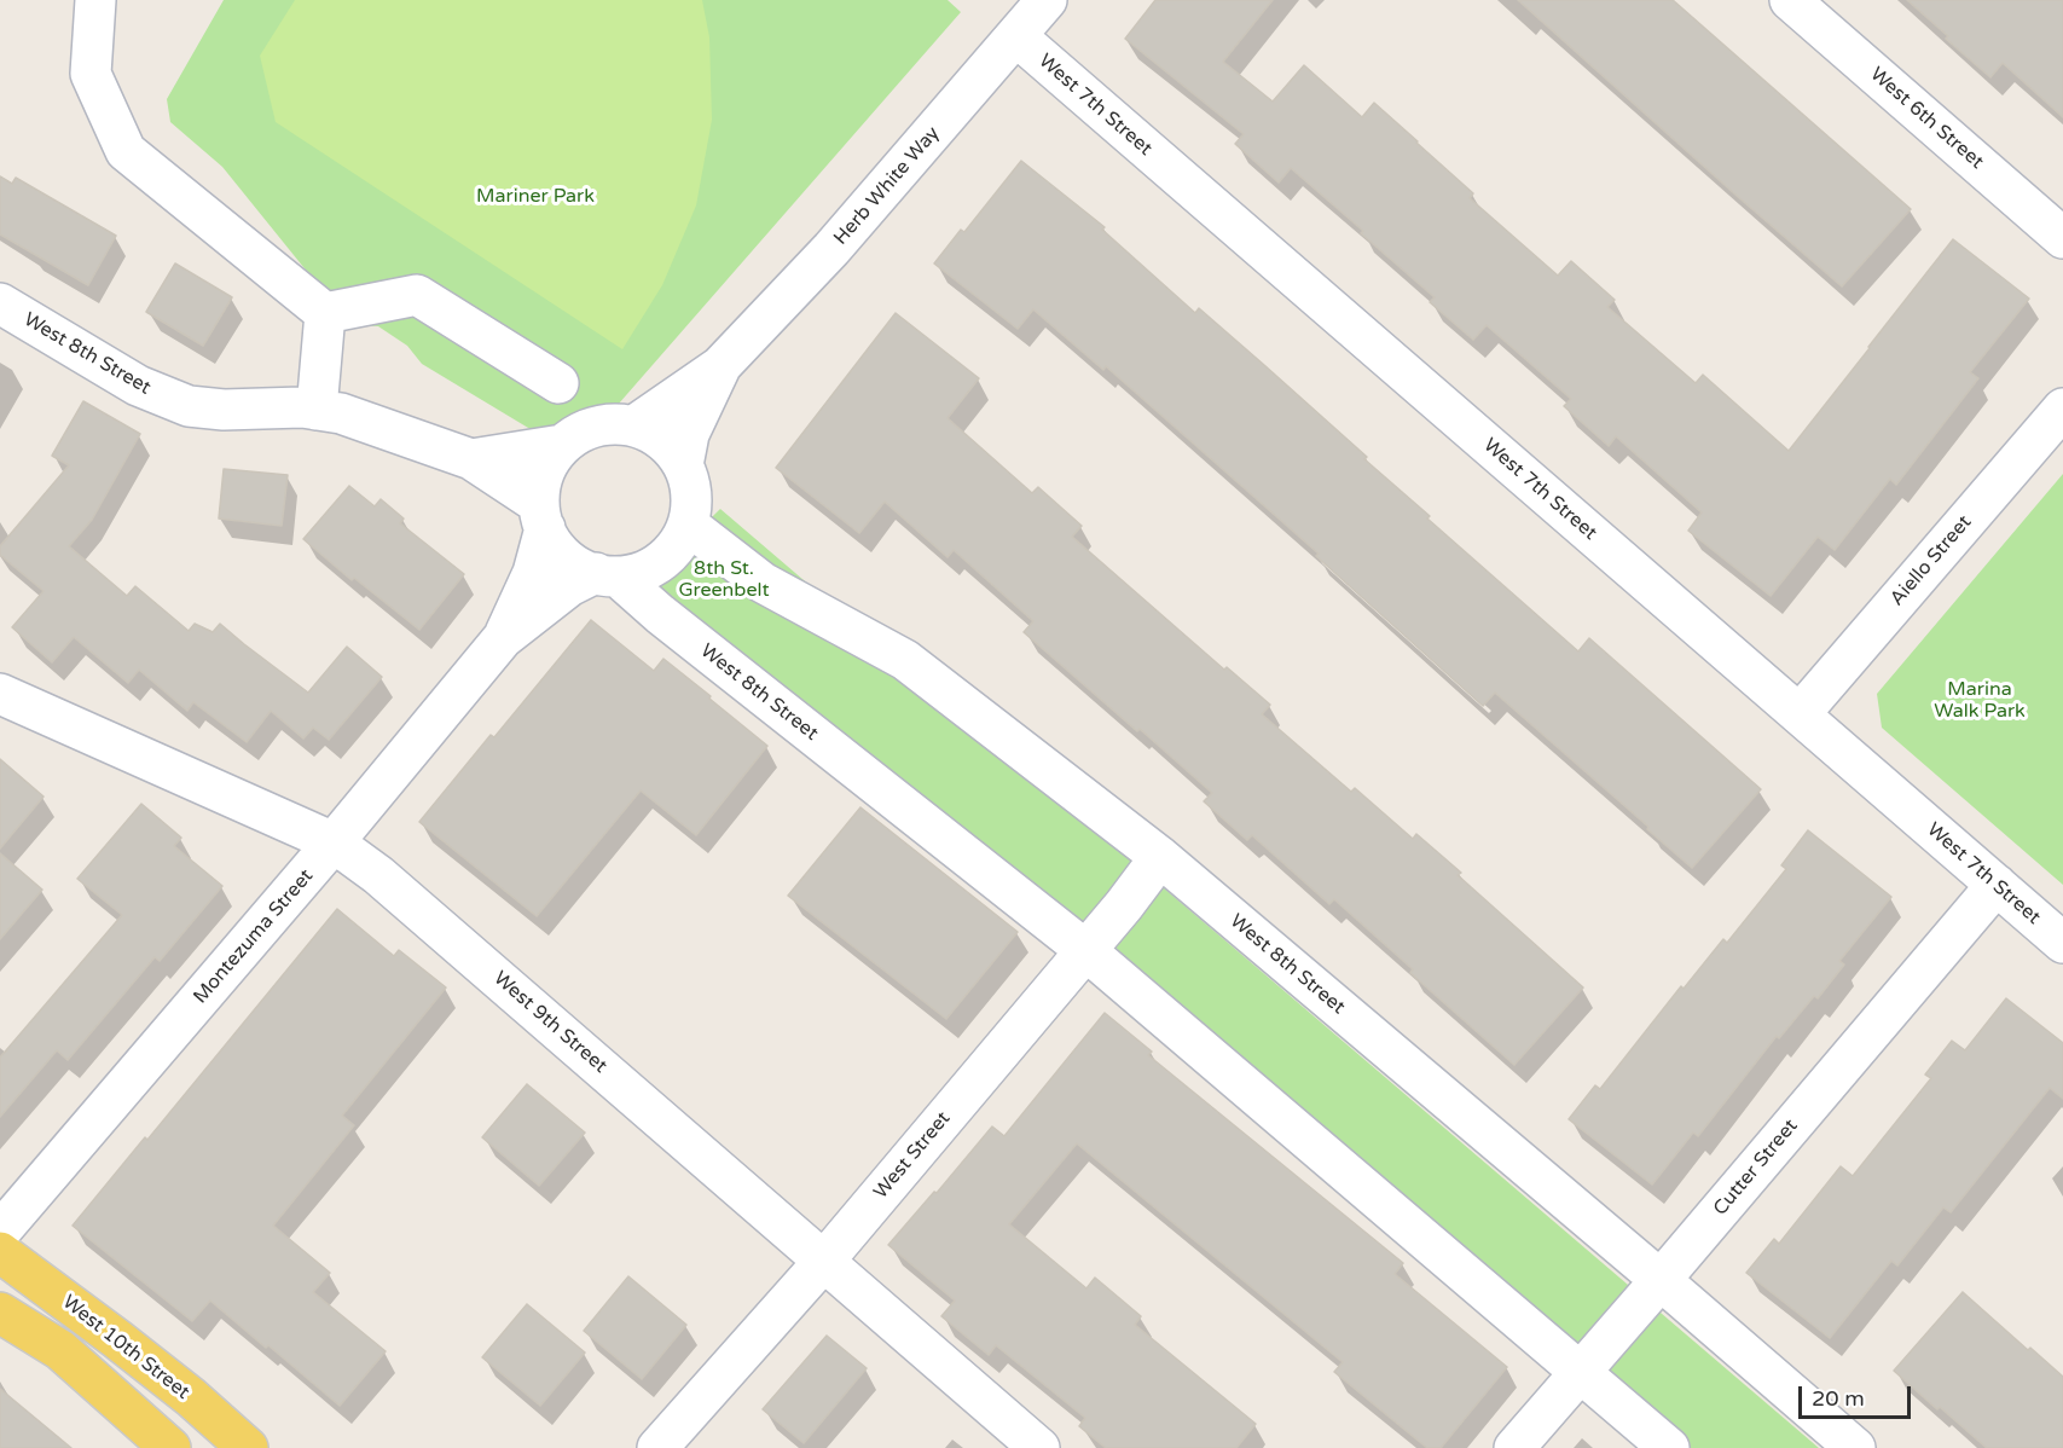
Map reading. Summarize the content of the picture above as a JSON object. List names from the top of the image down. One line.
{"streets":{"main road":["West 10th Street"],"street":["West 7th Street","West 6th Street","Herb White Way","West 8th Street","Aiello Street","Montezuma Street","West 9th Street","West Street","Cutter Street"]},"crossings":[["West 7th Street","Herb White Way"],["West 7th Street","Aiello Street"],["West 7th Street","Cutter Street"],["Herb White Way","West 8th Street"],["Herb White Way","Montezuma Street"],["West 8th Street","Montezuma Street"],["West 8th Street","West Street"],["West 8th Street","Cutter Street"],["Montezuma Street","West 9th Street"],["West 9th Street","West Street"]],"parks":["Mariner Park","8th St. Greenbelt","Marina Walk Park"],"scale_bar":"20 m"}
